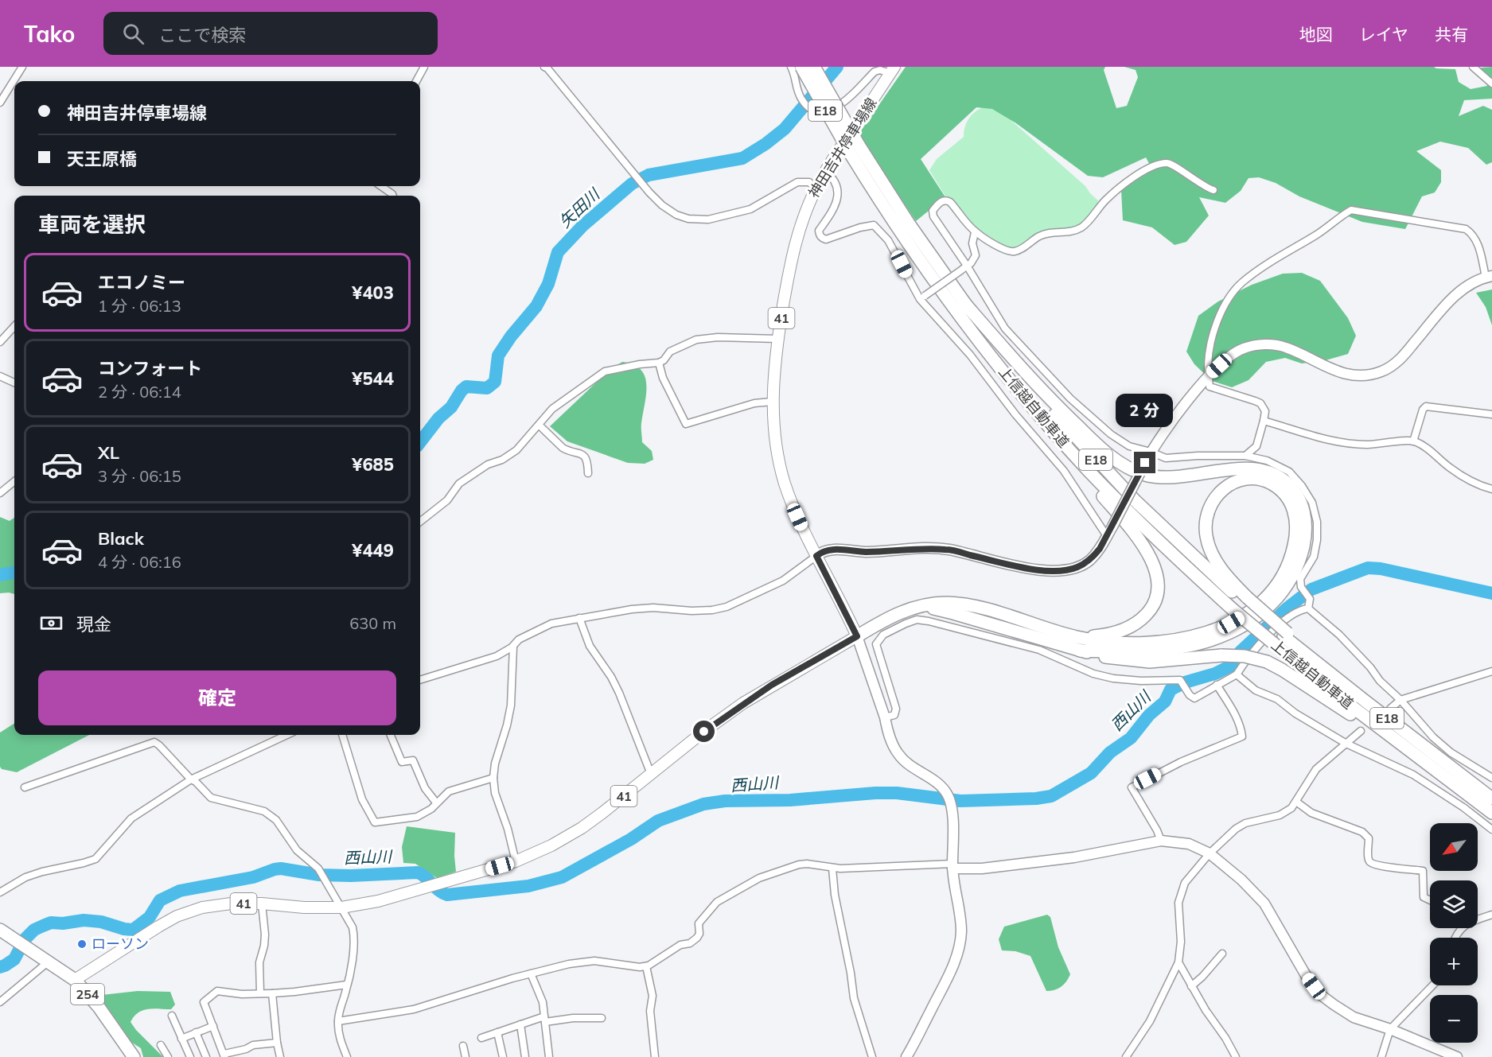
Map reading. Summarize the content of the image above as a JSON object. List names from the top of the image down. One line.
{"streets":{"highway":["E18","上信越自動車道","254"],"main road":["神田吉井停車場線","41"]},"crossings":[["神田吉井停車場線","41"],["41","254"]],"water":["矢田川","西山川"],"places":["ローソン"],"north":"bottom left","page":{"header":"Tako","search":"ここで検索","nav":["地図","レイヤ","共有"],"banner":["神田吉井停車場線","天王原橋"],"heading":"車両を選択","list":[{"name":"エコノミー","note":"1 分 · 06:13","value":"¥403"},{"name":"コンフォート","note":"2 分 · 06:14","value":"¥544"},{"name":"XL","note":"3 分 · 06:15","value":"¥685"},{"name":"Black","note":"4 分 · 06:16","value":"¥449"}],"bubble":"2 分","pay":["現金","630 m"],"buttons":"確定","map_buttons":["+","−"]}}
